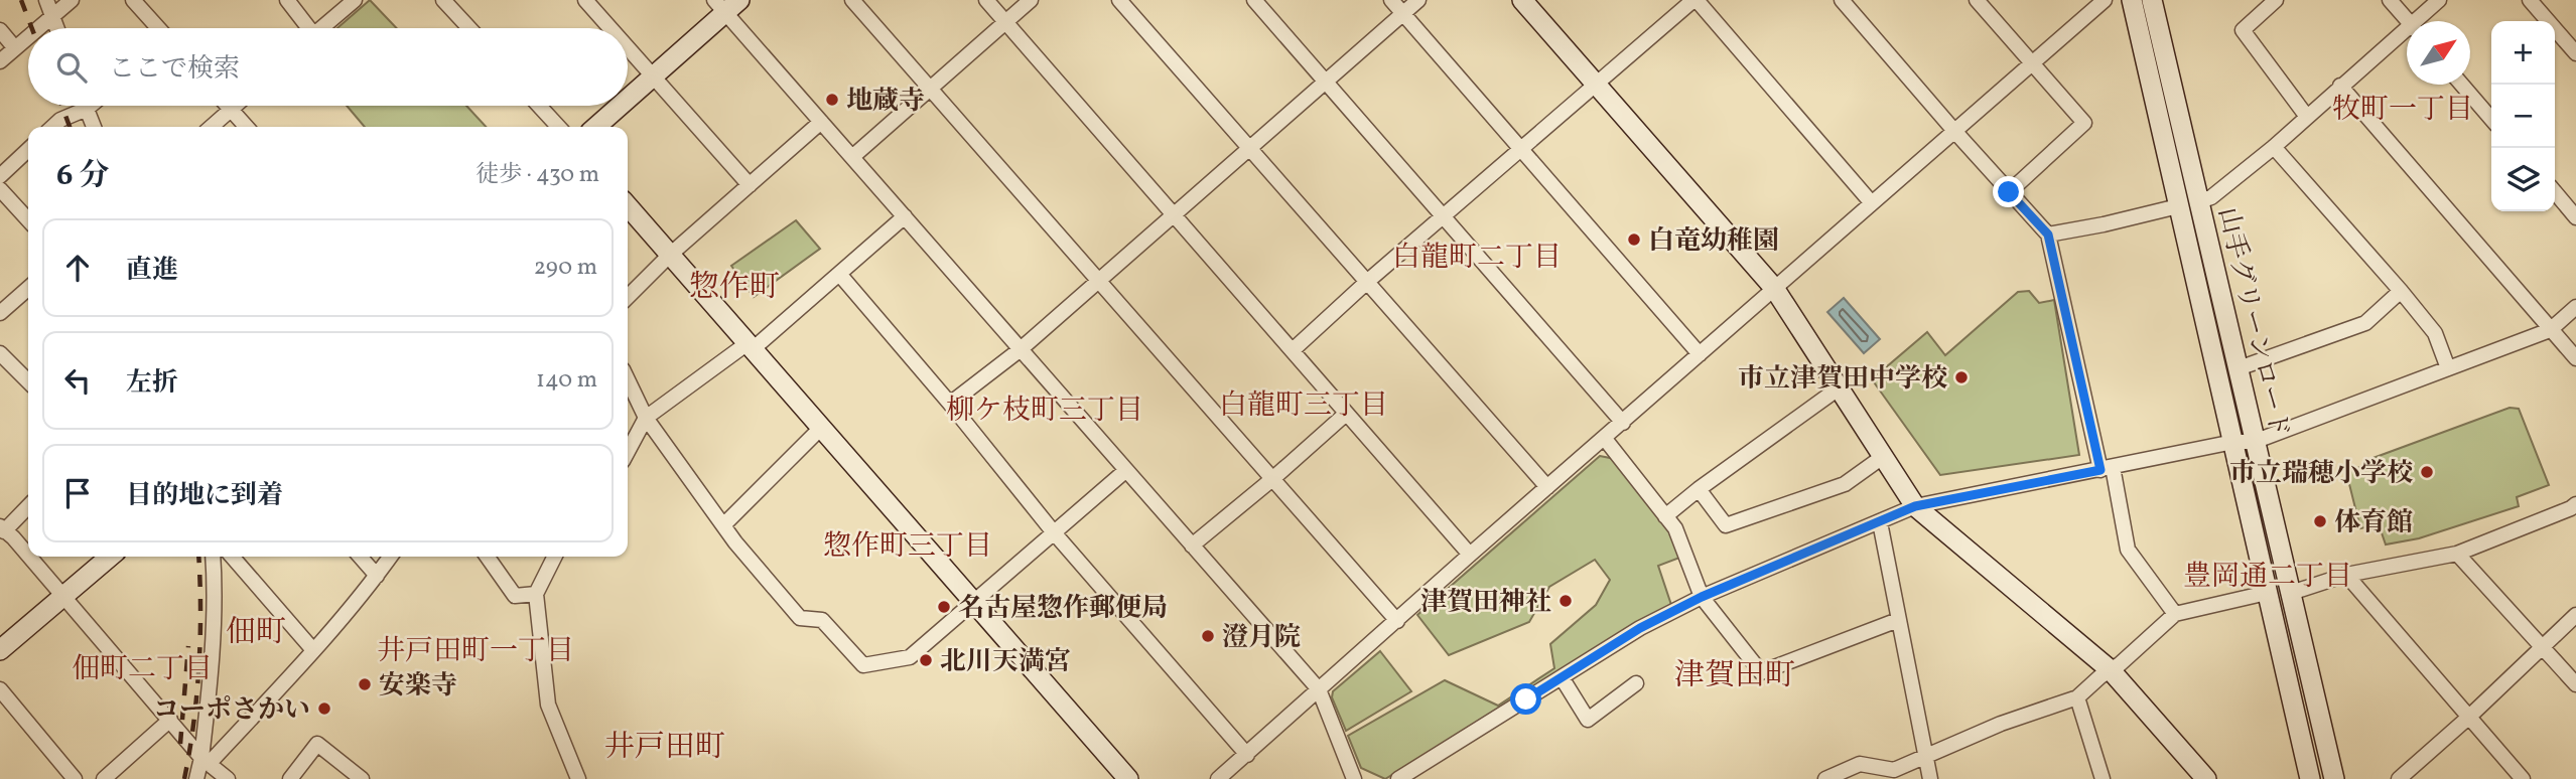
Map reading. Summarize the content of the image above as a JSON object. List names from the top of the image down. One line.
{"streets":{"street":["山手グリーンロード"]},"districts":["牧町一丁目","白龍町二丁目","惣作町","白龍町三丁目","柳ケ枝町三丁目","惣作町三丁目","豊岡通二丁目","佃町","井戸田町一丁目","佃町二丁目","津賀田町","井戸田町"],"places":["地蔵寺","白竜幼稚園","市立津賀田中学校","市立瑞穂小学校","体育館","津賀田神社","名古屋惣作郵便局","澄月院","北川天満宮","安楽寺","コーポさかい"],"north":"top right","page":{"map_buttons":["+","−"],"search":"ここで検索","heading":["6 分","徒歩 · 430 m"],"list":[["直進","290 m"],["左折","140 m"],"目的地に到着"]}}
